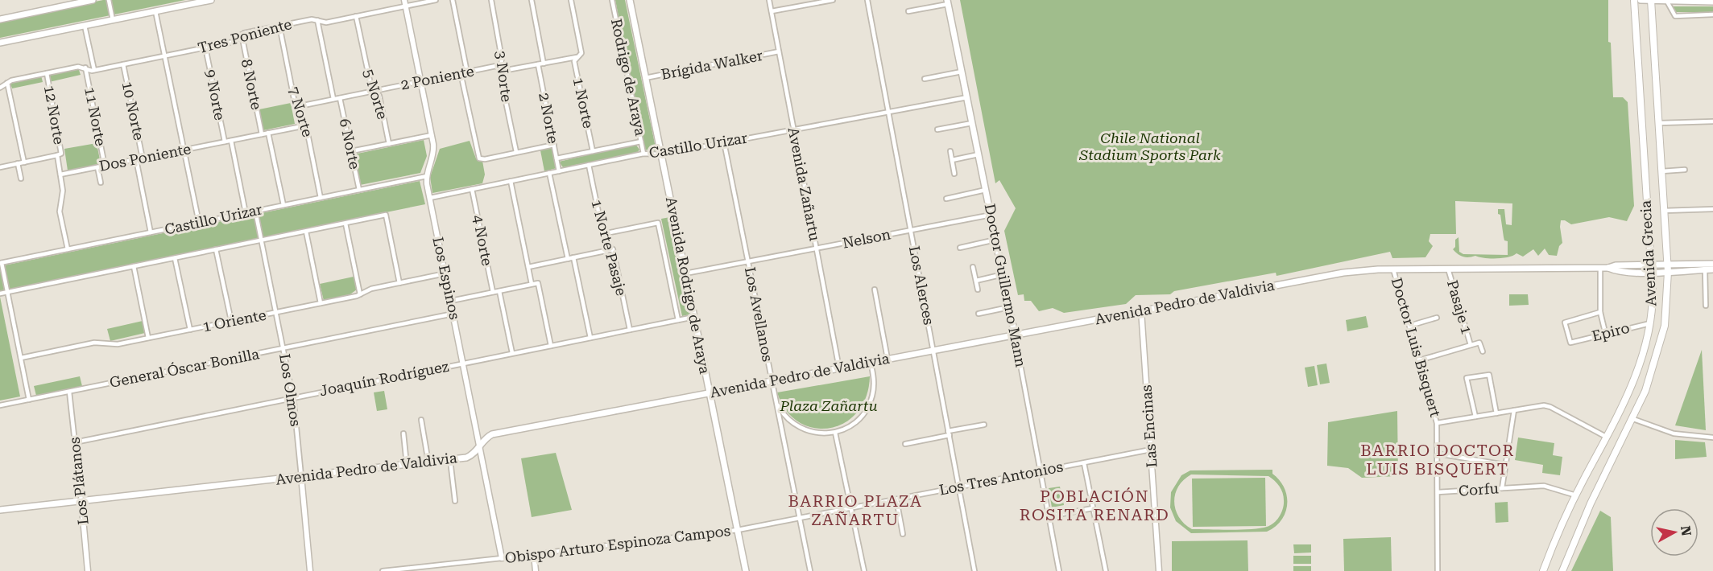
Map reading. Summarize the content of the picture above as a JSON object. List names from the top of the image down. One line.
{"streets":{"main road":["Avenida Grecia","Avenida Rodrigo de Araya","Doctor Guillermo Mann","Avenida Pedro de Valdivia"],"street":["Tres Poniente","Brígida Walker","3 Norte","Rodrigo de Araya","2 Poniente","8 Norte","5 Norte","9 Norte","1 Norte","10 Norte","7 Norte","12 Norte","11 Norte","2 Norte","6 Norte","Castillo Urizar","Dos Poniente","Avenida Zañartu","Nelson","4 Norte","1 Norte Pasaje","Los Espinos","Los Alerces","Pasaje 1","Los Avellanos","1 Oriente","Epiro","Doctor Luis Bisquert","General Óscar Bonilla","Joaquín Rodríguez","Los Olmos","Las Encinas","Los Tres Antonios","Los Plátanos","Corfu","Obispo Arturo Espinoza Campos"]},"crossings":[["Tres Poniente","8 Norte"],["Tres Poniente","5 Norte"],["Tres Poniente","9 Norte"],["Tres Poniente","10 Norte"],["Tres Poniente","7 Norte"],["Tres Poniente","12 Norte"],["Tres Poniente","11 Norte"],["Tres Poniente","6 Norte"],["Tres Poniente","Los Espinos"],["Brígida Walker","Avenida Zañartu"],["Brígida Walker","Avenida Rodrigo de Araya"],["3 Norte","2 Poniente"],["Rodrigo de Araya","Castillo Urizar"],["2 Poniente","5 Norte"],["2 Poniente","1 Norte"],["2 Poniente","7 Norte"],["2 Poniente","2 Norte"],["2 Poniente","6 Norte"],["2 Poniente","Los Espinos"],["8 Norte","Dos Poniente"],["9 Norte","Dos Poniente"],["1 Norte","Castillo Urizar"],["10 Norte","Castillo Urizar"],["10 Norte","Dos Poniente"],["7 Norte","Castillo Urizar"],["7 Norte","Dos Poniente"],["11 Norte","Dos Poniente"],["2 Norte","Castillo Urizar"],["6 Norte","Castillo Urizar"],["Castillo Urizar","Avenida Zañartu"],["Castillo Urizar","4 Norte"],["Castillo Urizar","1 Norte Pasaje"],["Castillo Urizar","Los Espinos"],["Castillo Urizar","Avenida Rodrigo de Araya"],["Castillo Urizar","Los Alerces"],["Castillo Urizar","Doctor Guillermo Mann"],["Castillo Urizar","Los Avellanos"],["Castillo Urizar","1 Oriente"],["Castillo Urizar","Los Olmos"],["Avenida Zañartu","Nelson"],["Avenida Zañartu","Avenida Pedro de Valdivia"],["Nelson","Avenida Rodrigo de Araya"],["Nelson","Los Alerces"],["Nelson","Doctor Guillermo Mann"],["Nelson","Los Avellanos"],["1 Norte Pasaje","Joaquín Rodríguez"],["Avenida Grecia","Avenida Pedro de Valdivia"],["Avenida Grecia","Epiro"],["Avenida Grecia","Corfu"],["Los Espinos","Avenida Pedro de Valdivia"],["Los Espinos","1 Oriente"],["Los Espinos","General Óscar Bonilla"],["Los Espinos","Joaquín Rodríguez"],["Los Espinos","Obispo Arturo Espinoza Campos"],["Avenida Rodrigo de Araya","Avenida Pedro de Valdivia"],["Avenida Rodrigo de Araya","Joaquín Rodríguez"],["Avenida Rodrigo de Araya","Los Tres Antonios"],["Avenida Rodrigo de Araya","Obispo Arturo Espinoza Campos"],["Los Alerces","Avenida Pedro de Valdivia"],["Los Alerces","Los Tres Antonios"],["Doctor Guillermo Mann","Avenida Pedro de Valdivia"],["Doctor Guillermo Mann","Los Tres Antonios"],["Avenida Pedro de Valdivia","Pasaje 1"],["Avenida Pedro de Valdivia","Los Avellanos"],["Avenida Pedro de Valdivia","Doctor Luis Bisquert"],["Avenida Pedro de Valdivia","Los Olmos"],["Avenida Pedro de Valdivia","Las Encinas"],["Avenida Pedro de Valdivia","Los Plátanos"],["Pasaje 1","Doctor Luis Bisquert"],["Los Avellanos","Los Tres Antonios"],["1 Oriente","Los Olmos"],["Doctor Luis Bisquert","Corfu"],["General Óscar Bonilla","Los Olmos"],["General Óscar Bonilla","Los Plátanos"],["Joaquín Rodríguez","Los Olmos"],["Joaquín Rodríguez","Los Plátanos"],["Las Encinas","Los Tres Antonios"],["Los Tres Antonios","Obispo Arturo Espinoza Campos"]],"districts":["BARRIO DOCTOR LUIS BISQUERT","POBLACIÓN ROSITA RENARD","BARRIO PLAZA ZAÑARTU"],"parks":["Chile National Stadium Sports Park","Plaza Zañartu"],"north":"right"}
